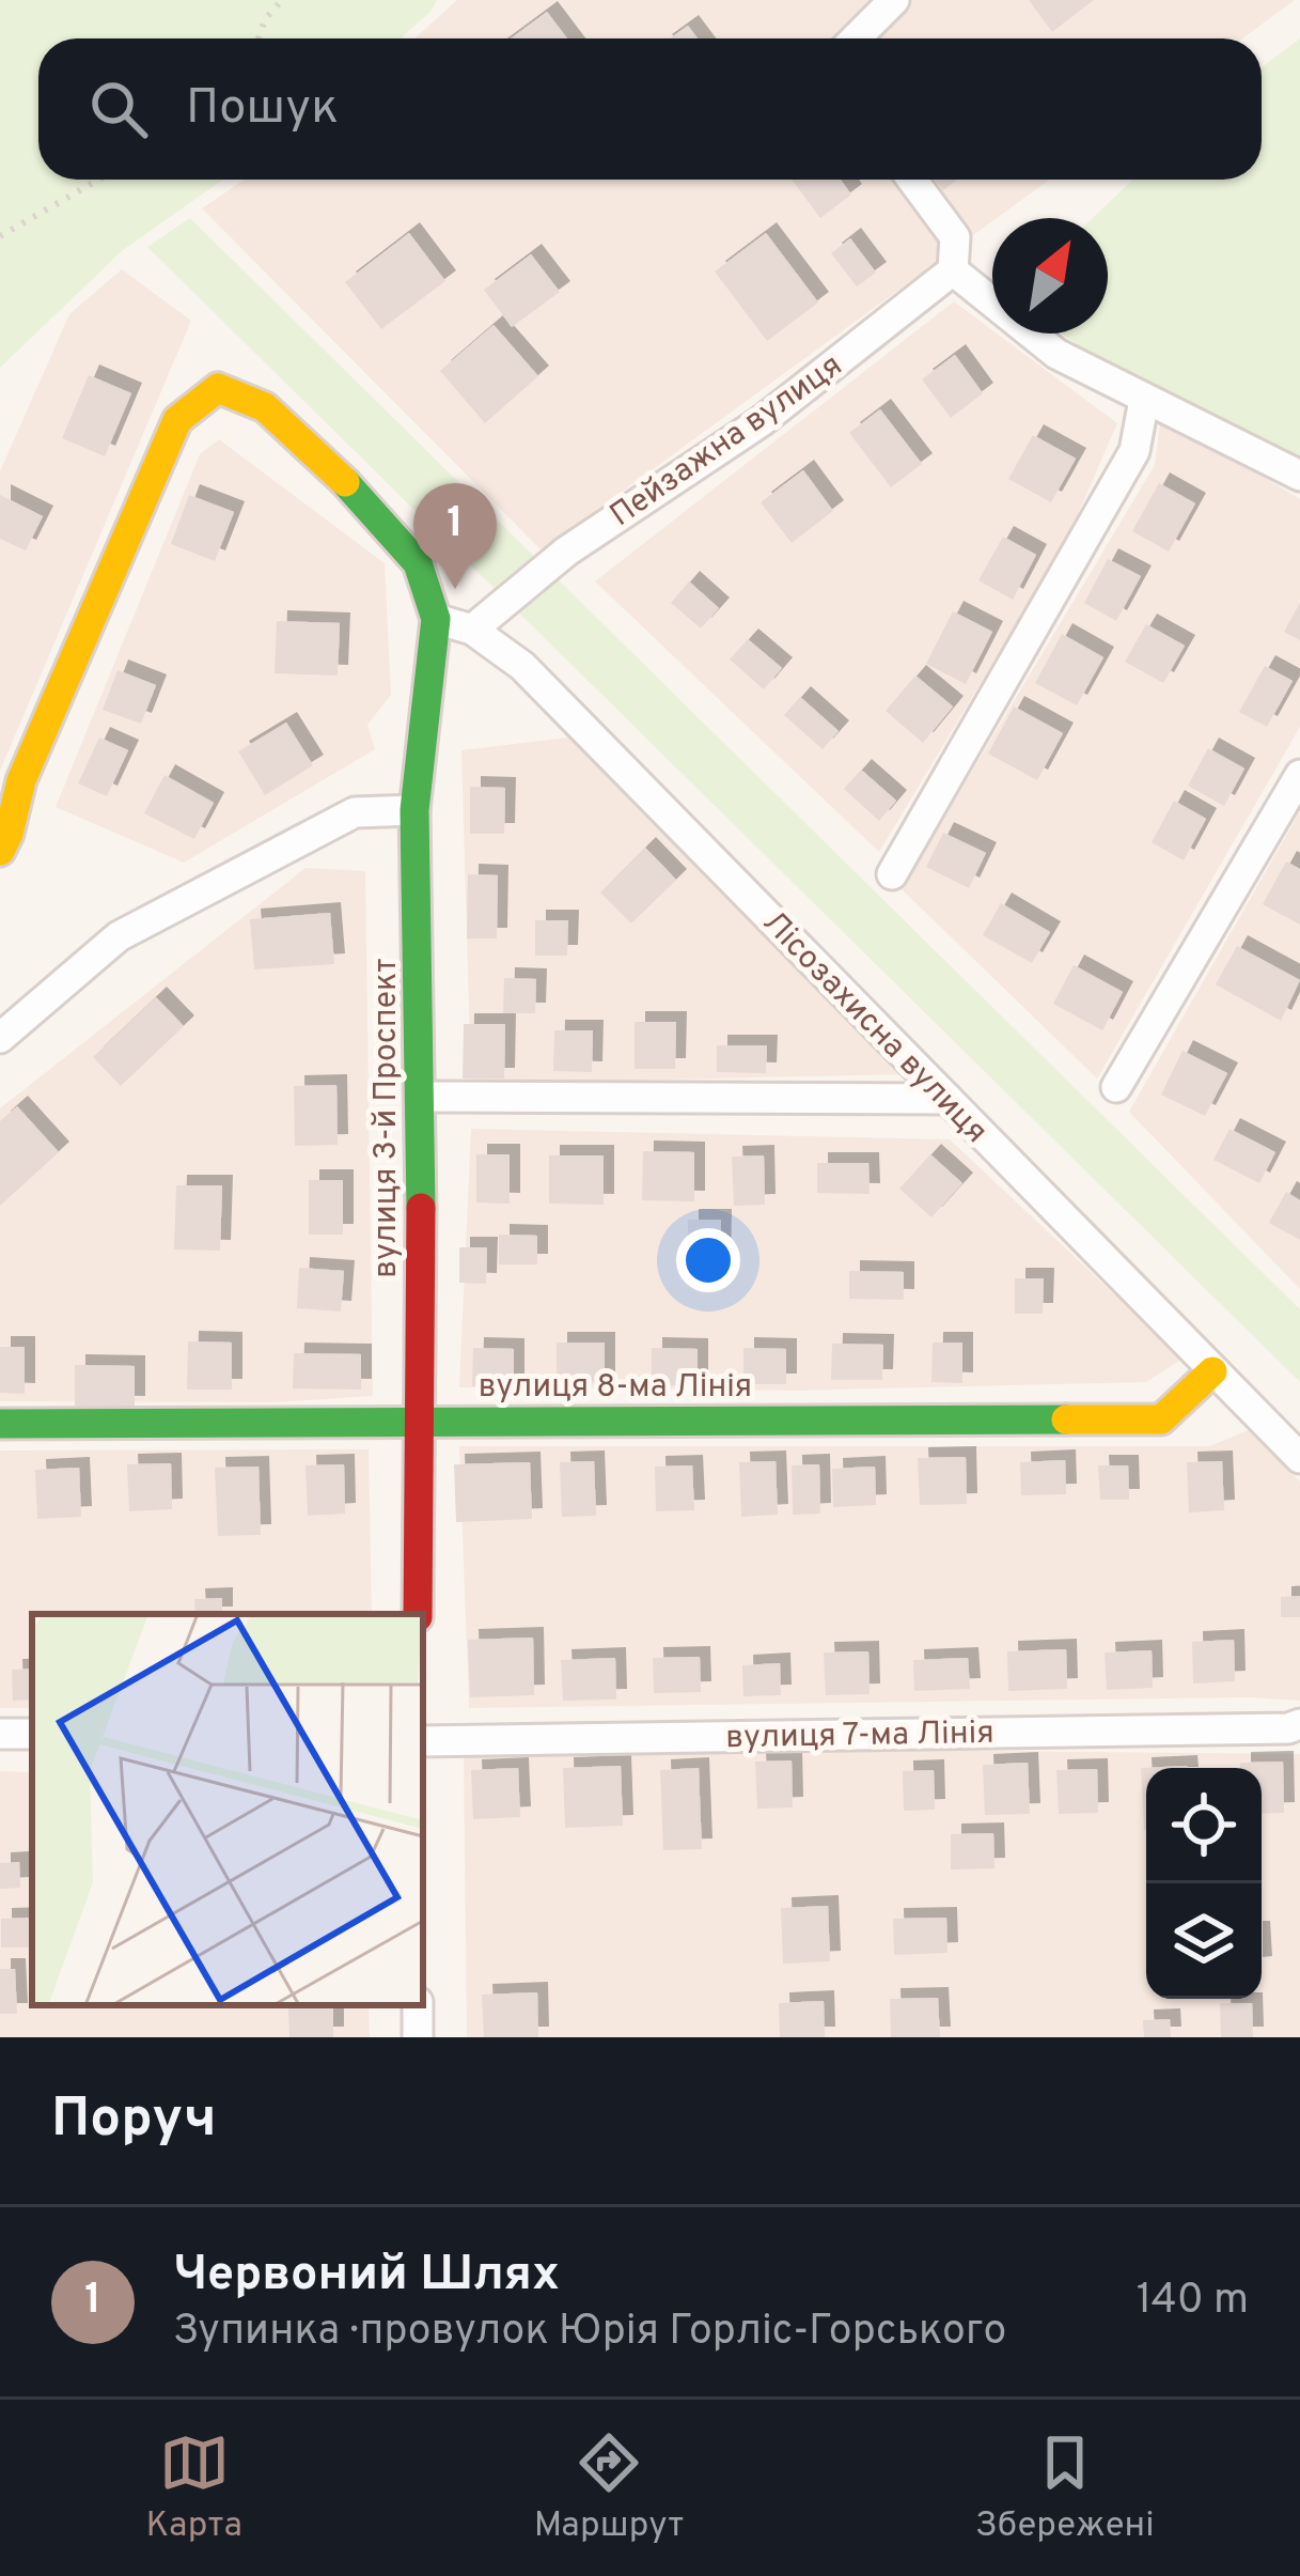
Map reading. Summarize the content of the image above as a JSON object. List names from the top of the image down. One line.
{"streets":{"street":["Пейзажна вулиця","Лісозахисна вулиця","вулиця 3-й Проспект","вулиця 8-ма Лінія","вулиця 7-ма Лінія"]},"crossings":[["Пейзажна вулиця","Лісозахисна вулиця"],["Лісозахисна вулиця","вулиця 3-й Проспект"],["Лісозахисна вулиця","вулиця 8-ма Лінія"],["вулиця 3-й Проспект","вулиця 8-ма Лінія"]],"north":"top right","page":{"search":"Пошук","pins":"1","heading":"Поруч","list":[{"mark":"1","name":"Червоний Шлях","note":"Зупинка · провулок Юрія Горліс-Горського","value":"140 m"}],"nav":["Карта","Маршрут","Збережені"]}}
